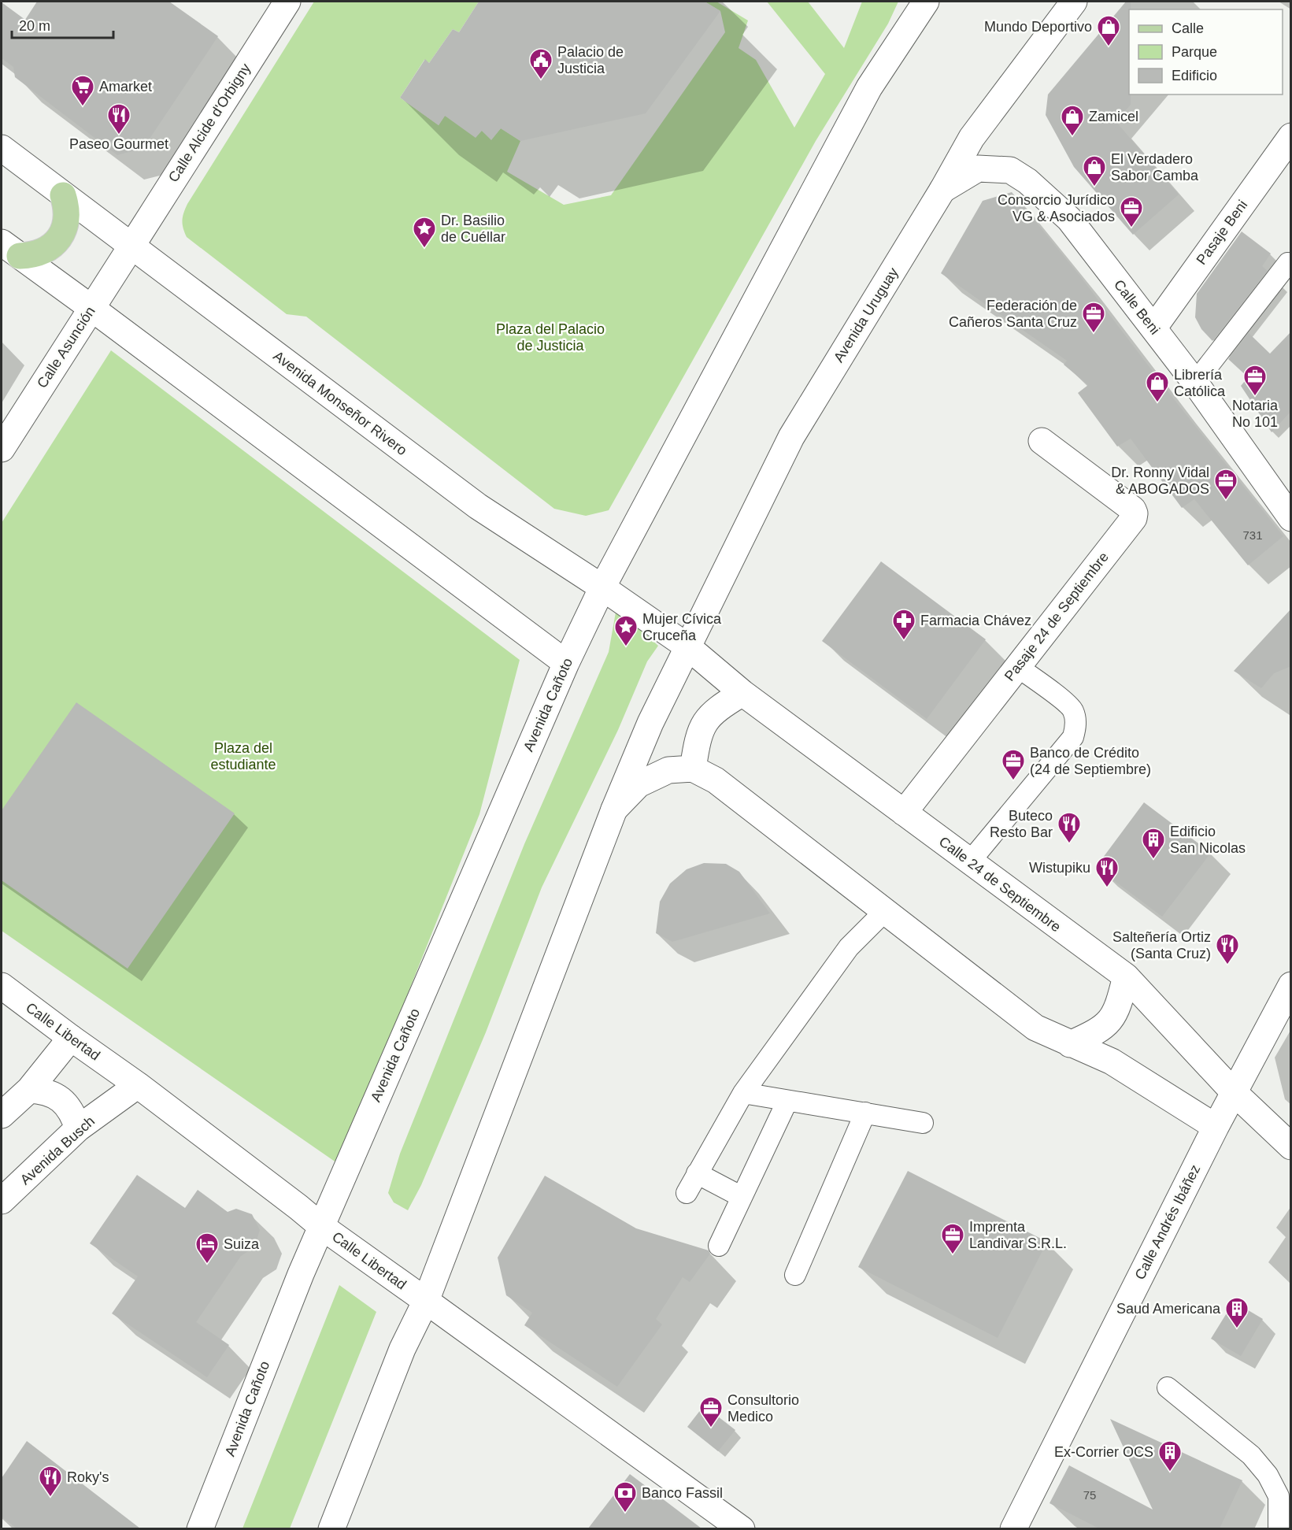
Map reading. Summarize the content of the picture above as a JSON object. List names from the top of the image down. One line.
{"streets":{"main road":["Calle Alcide d'Orbigny","Pasaje Beni","Calle Beni","Avenida Uruguay","Calle Asunción","Avenida Monseñor Rivero","Pasaje 24 de Septiembre","Avenida Cañoto","Calle 24 de Septiembre","Calle Libertad","Avenida Busch","Calle Andrés Ibáñez"]},"crossings":[["Calle Alcide d'Orbigny","Calle Asunción"],["Calle Alcide d'Orbigny","Avenida Monseñor Rivero"],["Pasaje Beni","Calle Beni"],["Calle Beni","Avenida Uruguay"],["Avenida Uruguay","Avenida Monseñor Rivero"],["Avenida Uruguay","Calle 24 de Septiembre"],["Calle Asunción","Avenida Monseñor Rivero"],["Avenida Monseñor Rivero","Avenida Cañoto"],["Avenida Monseñor Rivero","Calle 24 de Septiembre"],["Pasaje 24 de Septiembre","Calle 24 de Septiembre"],["Avenida Cañoto","Calle Libertad"],["Calle 24 de Septiembre","Calle Andrés Ibáñez"],["Calle Libertad","Avenida Busch"]],"parks":["Plaza del Palacio de Justicia","Plaza del estudiante"],"places":{"shop":["Mundo Deportivo","Zamicel","El Verdadero Sabor Camba","Librería Católica"],"public building":["Palacio de Justicia"],"supermarket":["Amarket"],"restaurant":["Paseo Gourmet","Buteco Resto Bar","Wistupiku","Salteñería Ortiz (Santa Cruz)","Roky's"],"office":["Consorcio Jurídico VG & Asociados","Federación de Cañeros Santa Cruz","Notaria No 101","Dr. Ronny Vidal & ABOGADOS","Banco de Crédito (24 de Septiembre)","Imprenta Landivar S.R.L.","Consultorio Medico"],"place":["Dr. Basilio de Cuéllar","Mujer Cívica Cruceña"],"pharmacy":["Farmacia Chávez"],"building":["Edificio San Nicolas","Saud Americana","Ex-Corrier OCS"],"hotel":["Suiza"],"bank":["Banco Fassil"]},"house_numbers":["731","75"],"legend":["Calle","Parque","Edificio"],"scale_bar":"20 m"}
